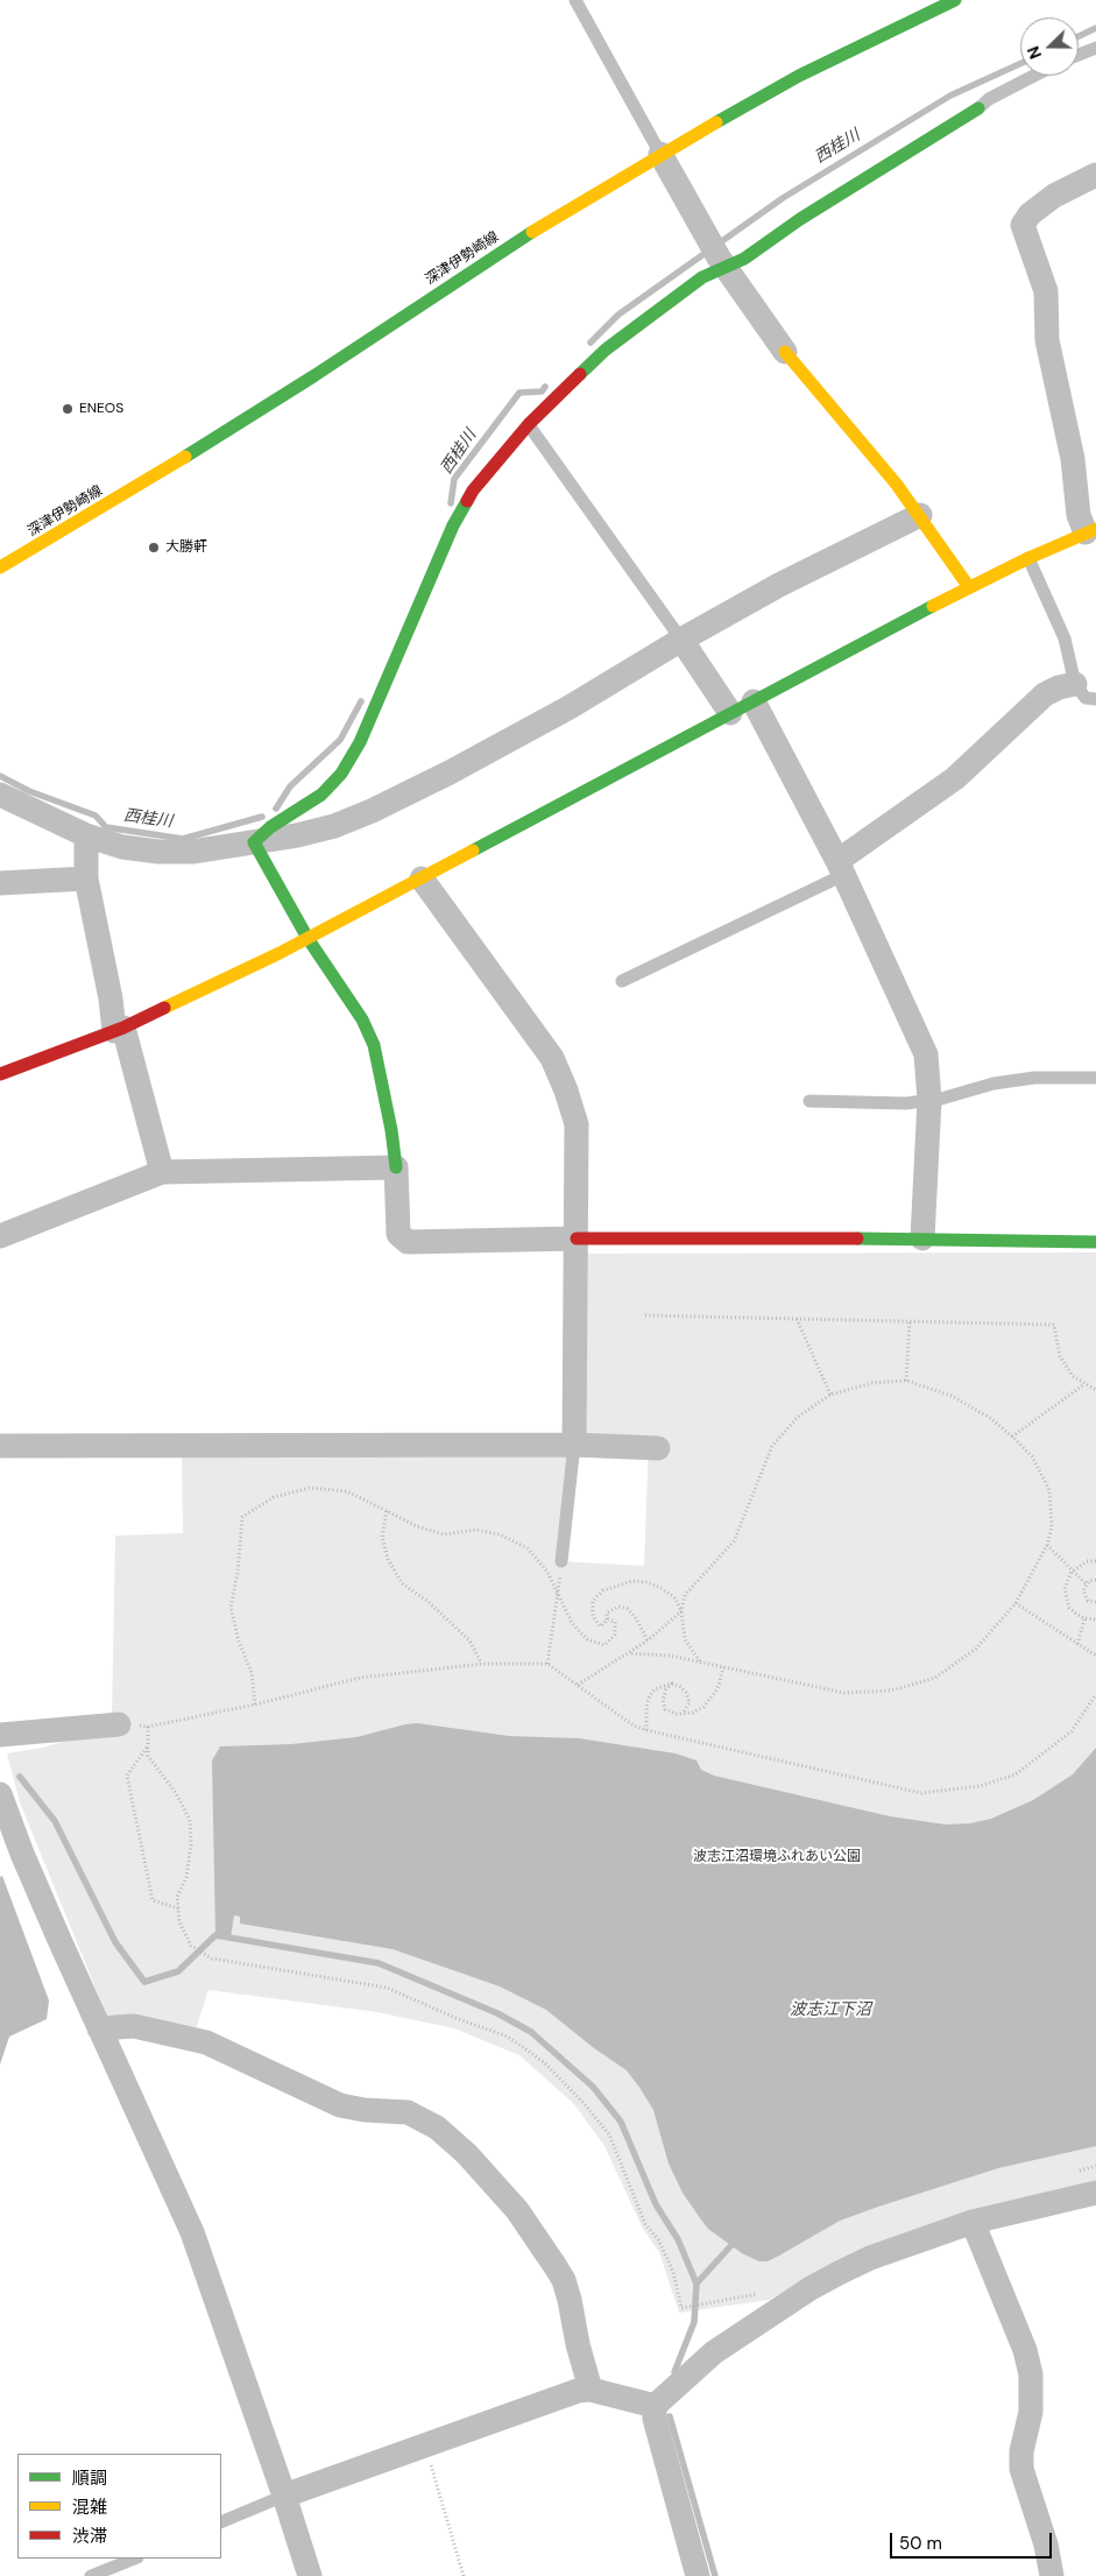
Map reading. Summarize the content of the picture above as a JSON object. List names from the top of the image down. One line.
{"streets":{"street":["深津伊勢崎線"]},"water":["西桂川","波志江下沼"],"parks":["波志江沼環境ふれあい公園"],"places":["ENEOS","大勝軒"],"legend":["順調","混雑","渋滞"],"scale_bar":"50 m","north":"left"}
